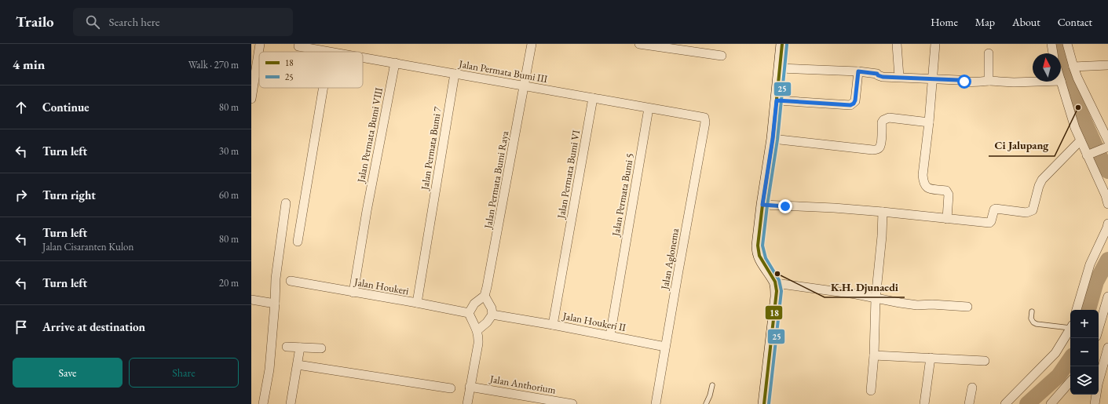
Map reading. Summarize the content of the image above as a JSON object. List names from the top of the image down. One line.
{"streets":{"street":["Jalan Permata Bumi III","Jalan Permata Bumi VIII","Jalan Permata Bumi 7","Jalan Permata Bumi VI","Jalan Permata Bumi Raya","Jalan Permata Bumi 5","Jalan Aglonema","Jalan Houkeri","Jalan Houkeri II","Jalan Anthorium"]},"crossings":[["Jalan Permata Bumi III","Jalan Permata Bumi VIII"],["Jalan Permata Bumi III","Jalan Permata Bumi 7"],["Jalan Permata Bumi III","Jalan Permata Bumi VI"],["Jalan Permata Bumi III","Jalan Permata Bumi Raya"],["Jalan Permata Bumi III","Jalan Permata Bumi 5"],["Jalan Permata Bumi III","Jalan Aglonema"],["Jalan Permata Bumi VIII","Jalan Houkeri"],["Jalan Permata Bumi 7","Jalan Houkeri"],["Jalan Permata Bumi VI","Jalan Houkeri II"],["Jalan Permata Bumi 5","Jalan Houkeri II"],["Jalan Aglonema","Jalan Houkeri II"]],"places":["Ci Jalupang","K.H. Djunaedi"],"lines":["transit line 18","transit line 25"],"legend":["18","25"],"north":"top","page":{"header":"Trailo","search":"Search here","nav":["Home","Map","About","Contact"],"heading":["4 min","Walk · 270 m"],"list":[["Continue","80 m"],["Turn left","30 m"],["Turn right","60 m"],["Turn left","Jalan Cisaranten Kulon","80 m"],["Turn left","20 m"],"Arrive at destination"],"map_buttons":["+","−"],"buttons":["Save","Share"]}}
